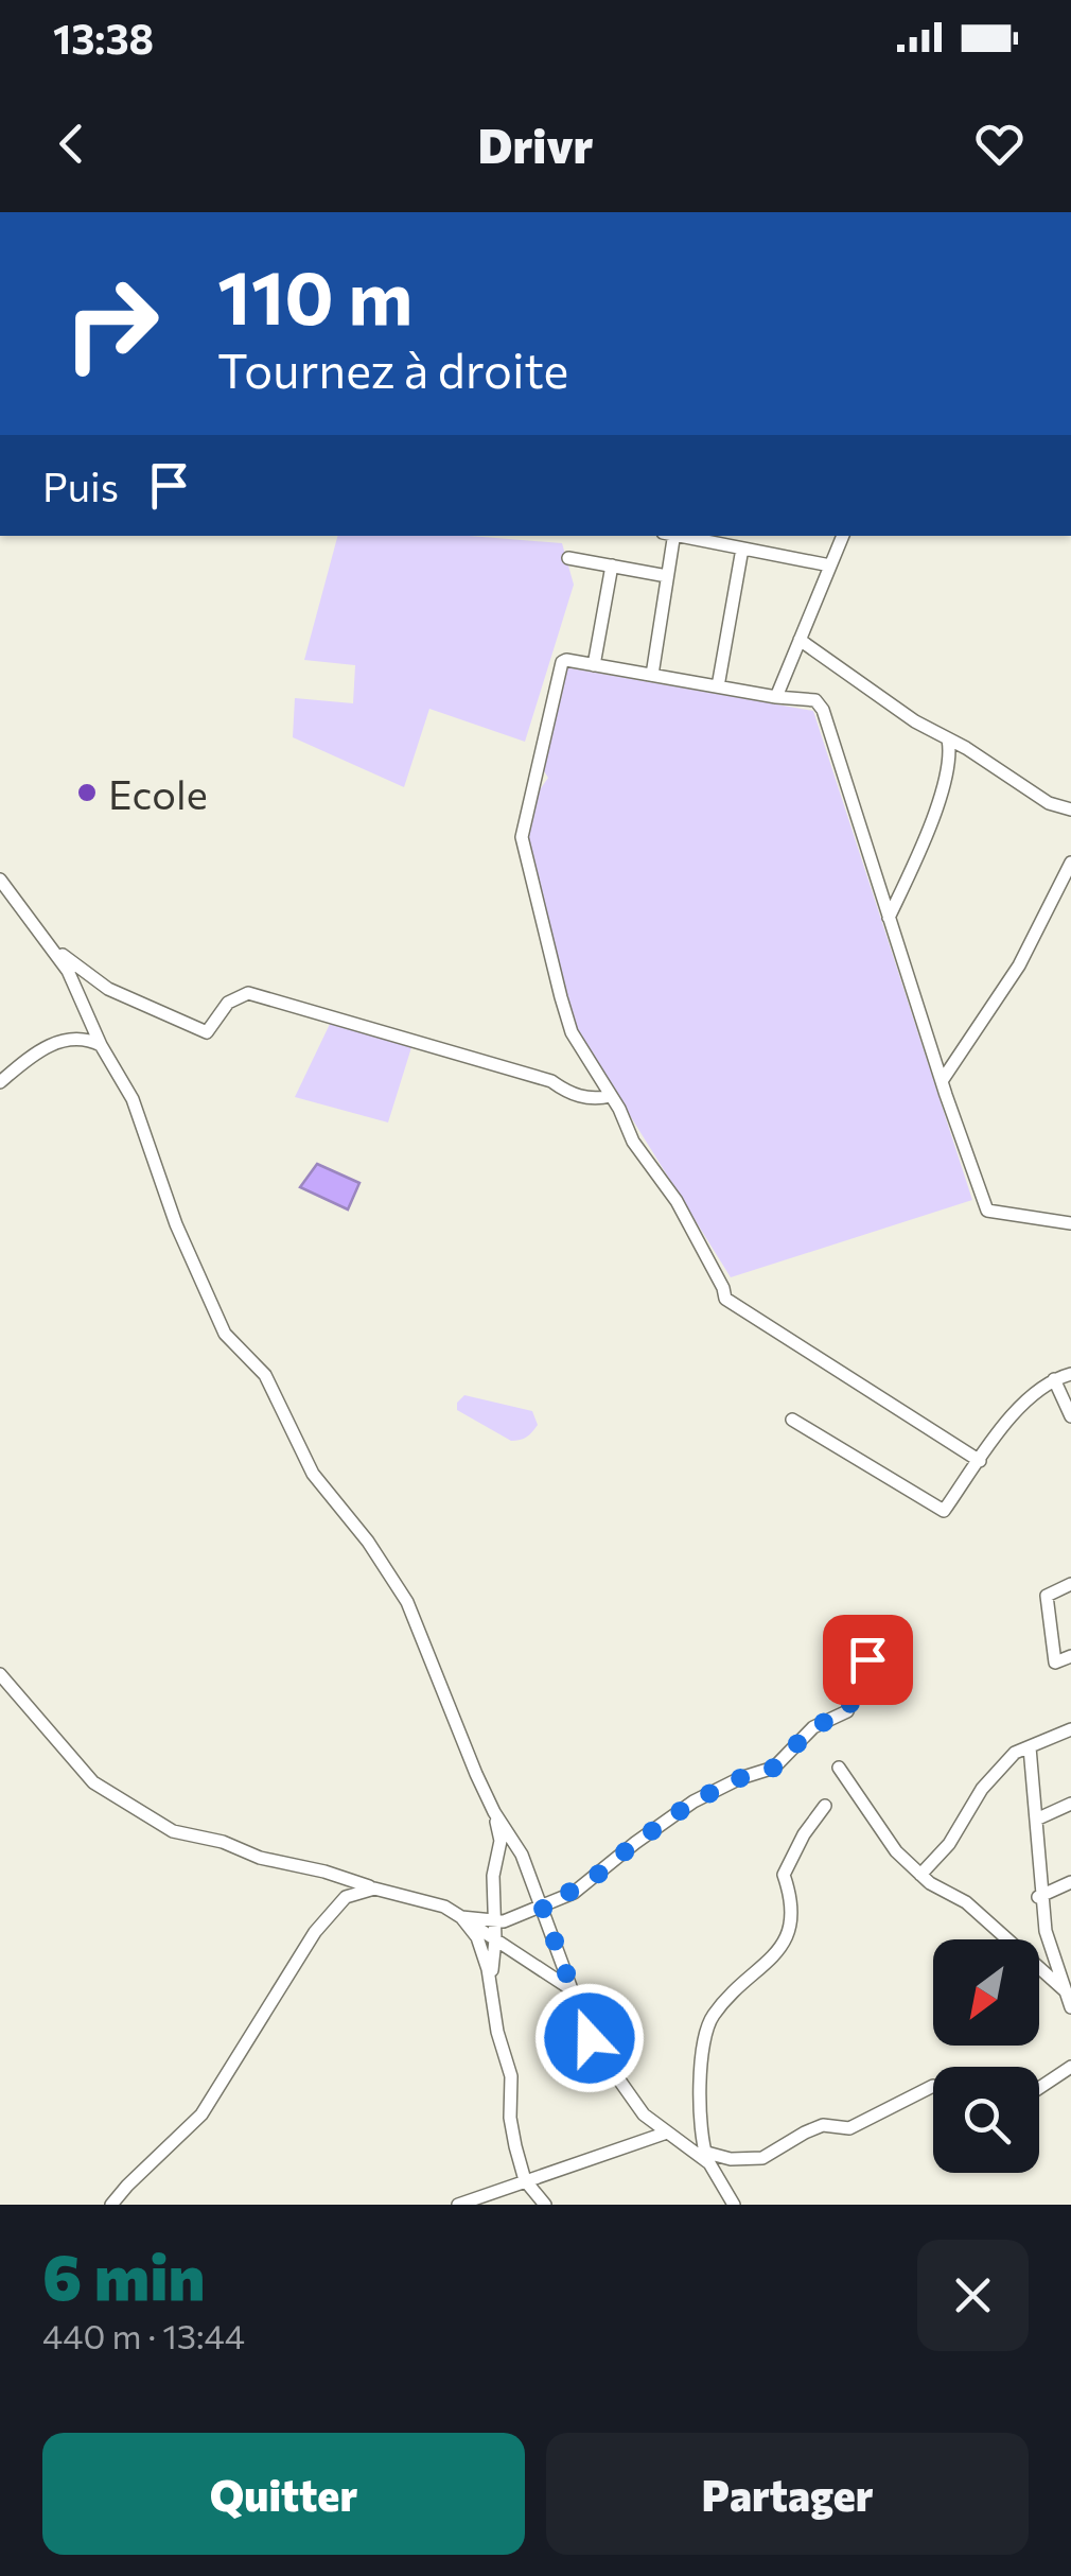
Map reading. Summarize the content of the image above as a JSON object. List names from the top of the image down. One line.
{"places":["Ecole"],"north":"bottom left","page":{"status":"13:38","header":"Drivr","turn":["110 m","Tournez à droite"],"then":"Puis","heading":["6 min","440 m · 13:44"],"buttons":["Quitter","Partager"]}}
